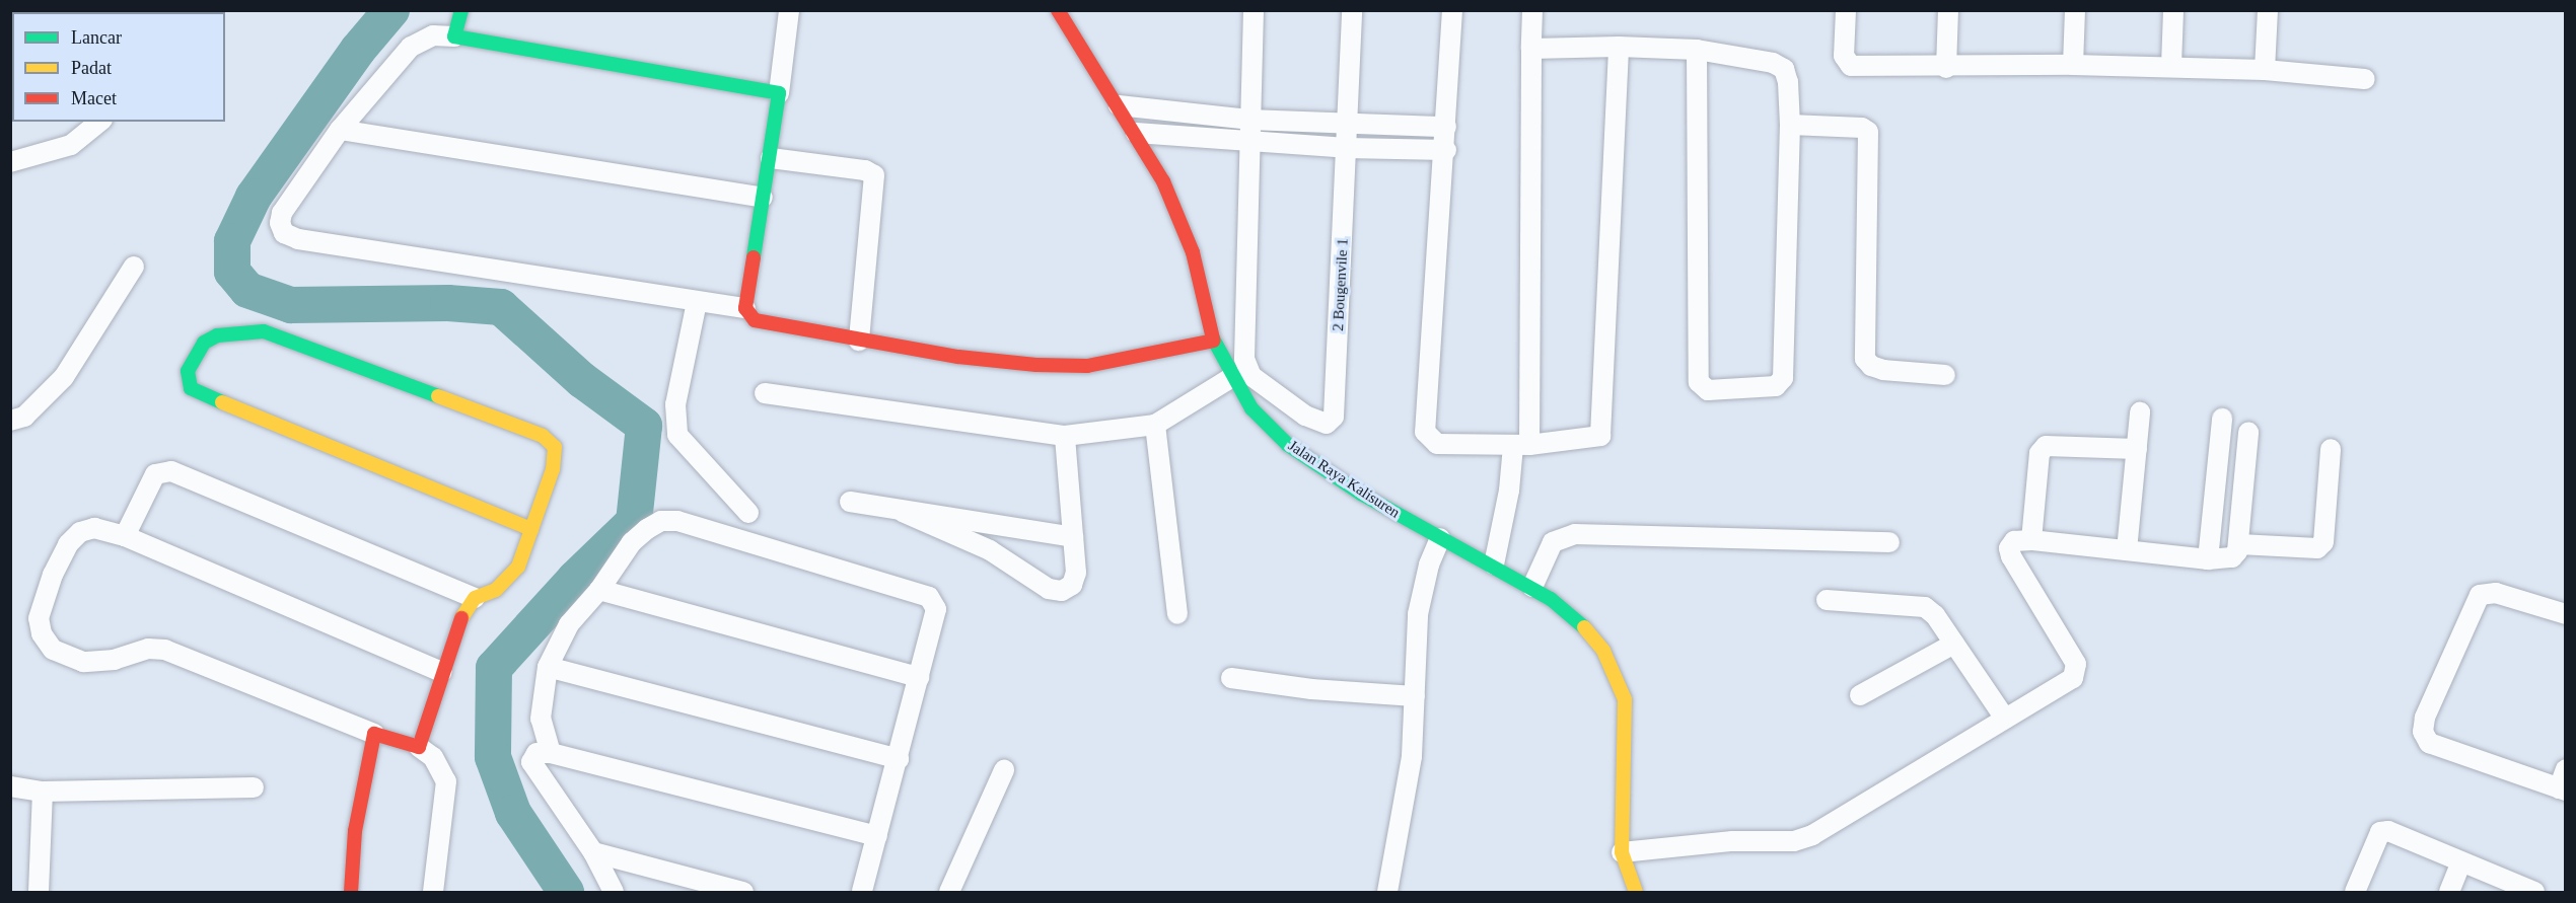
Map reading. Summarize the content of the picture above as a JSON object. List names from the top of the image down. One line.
{"streets":{"street":["2 Bougenvile 1","Jalan Raya Kalisuren"]},"legend":["Lancar","Padat","Macet"]}
